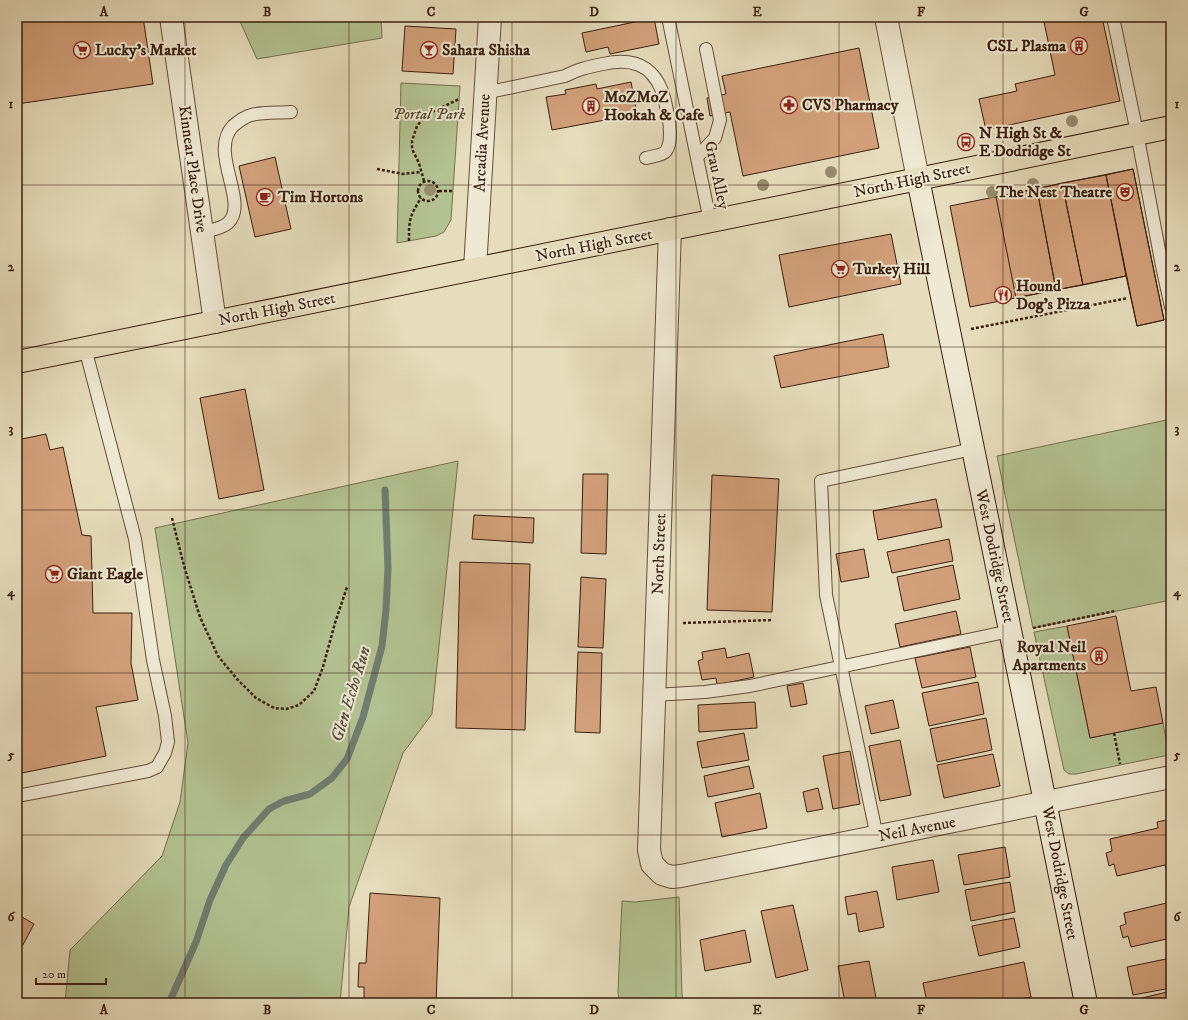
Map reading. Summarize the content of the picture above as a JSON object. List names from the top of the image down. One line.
{"streets":{"main road":["North High Street"],"street":["Arcadia Avenue","Kinnear Place Drive","North Street","West Dodridge Street","Neil Avenue"],"lane":["Grau Alley"]},"crossings":[["Arcadia Avenue","North High Street"],["Kinnear Place Drive","North High Street"],["Grau Alley","North High Street"],["North High Street","North Street"],["North High Street","West Dodridge Street"],["North Street","Neil Avenue"],["West Dodridge Street","Neil Avenue"]],"water":["Glen Echo Run"],"parks":["Portal Park"],"places":{"building":["CSL Plasma","MoZMoZ Hookah & Cafe","Royal Neil Apartments"],"supermarket":["Lucky's Market","Turkey Hill","Giant Eagle"],"bar":["Sahara Shisha"],"pharmacy":["CVS Pharmacy"],"bus stop":["N High St & E Dodridge St"],"theatre":["The Nest Theatre"],"cafe":["Tim Hortons"],"restaurant":["Hound Dog's Pizza"]},"scale_bar":"20 m","grid":{"columns":["A","B","C","D","E","F","G"],"rows":["1","2","3","4","5","6"]}}
